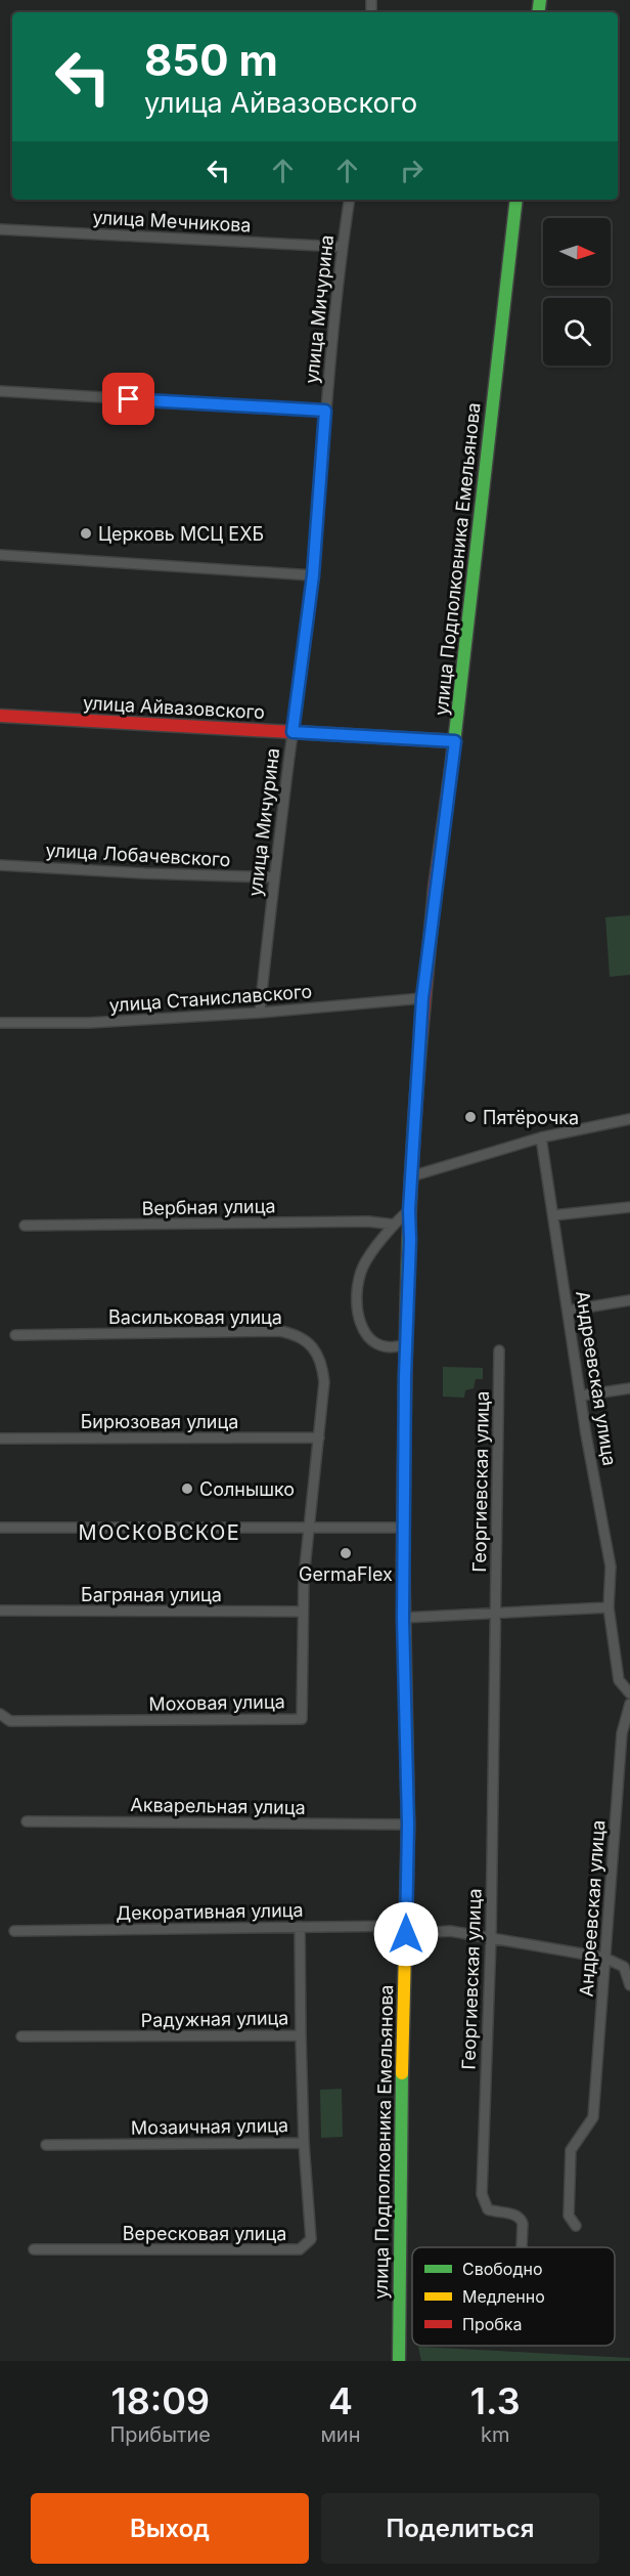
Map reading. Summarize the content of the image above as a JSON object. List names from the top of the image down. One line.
{"streets":{"main road":["улица Подполковника Емельянова","улица Айвазовского"],"street":["улица Мечникова","улица Мичурина","улица Лобачевского","улица Станиславского","Вербная улица","Васильковая улица","Андреевская улица","Бирюзовая улица","Георгиевская улица","Багряная улица","Моховая улица","Акварельная улица","Декоративная улица","Радужная улица","Мозаичная улица","Вересковая улица"]},"crossings":[["улица Мечникова","улица Мичурина"],["улица Мичурина","улица Айвазовского"],["улица Мичурина","улица Лобачевского"],["улица Мичурина","улица Станиславского"],["улица Подполковника Емельянова","улица Айвазовского"],["улица Подполковника Емельянова","улица Станиславского"],["улица Подполковника Емельянова","Акварельная улица"],["улица Подполковника Емельянова","Декоративная улица"],["Васильковая улица","Бирюзовая улица"],["Васильковая улица","Моховая улица"],["Андреевская улица","Декоративная улица"],["Бирюзовая улица","Моховая улица"],["Георгиевская улица","Декоративная улица"],["Багряная улица","Моховая улица"],["Декоративная улица","Радужная улица"],["Радужная улица","Мозаичная улица"],["Мозаичная улица","Вересковая улица"]],"districts":["МОСКОВСКОЕ"],"places":["Церковь МСЦ ЕХБ","Пятёрочка","Солнышко","GermaFlex"],"legend":["Свободно","Медленно","Пробка"],"north":"right","page":{"turn":["850 m","улица Айвазовского"],"eta":["18:09","Прибытие","4","мин","1.3","km"],"buttons":["Выход","Поделиться"]}}
